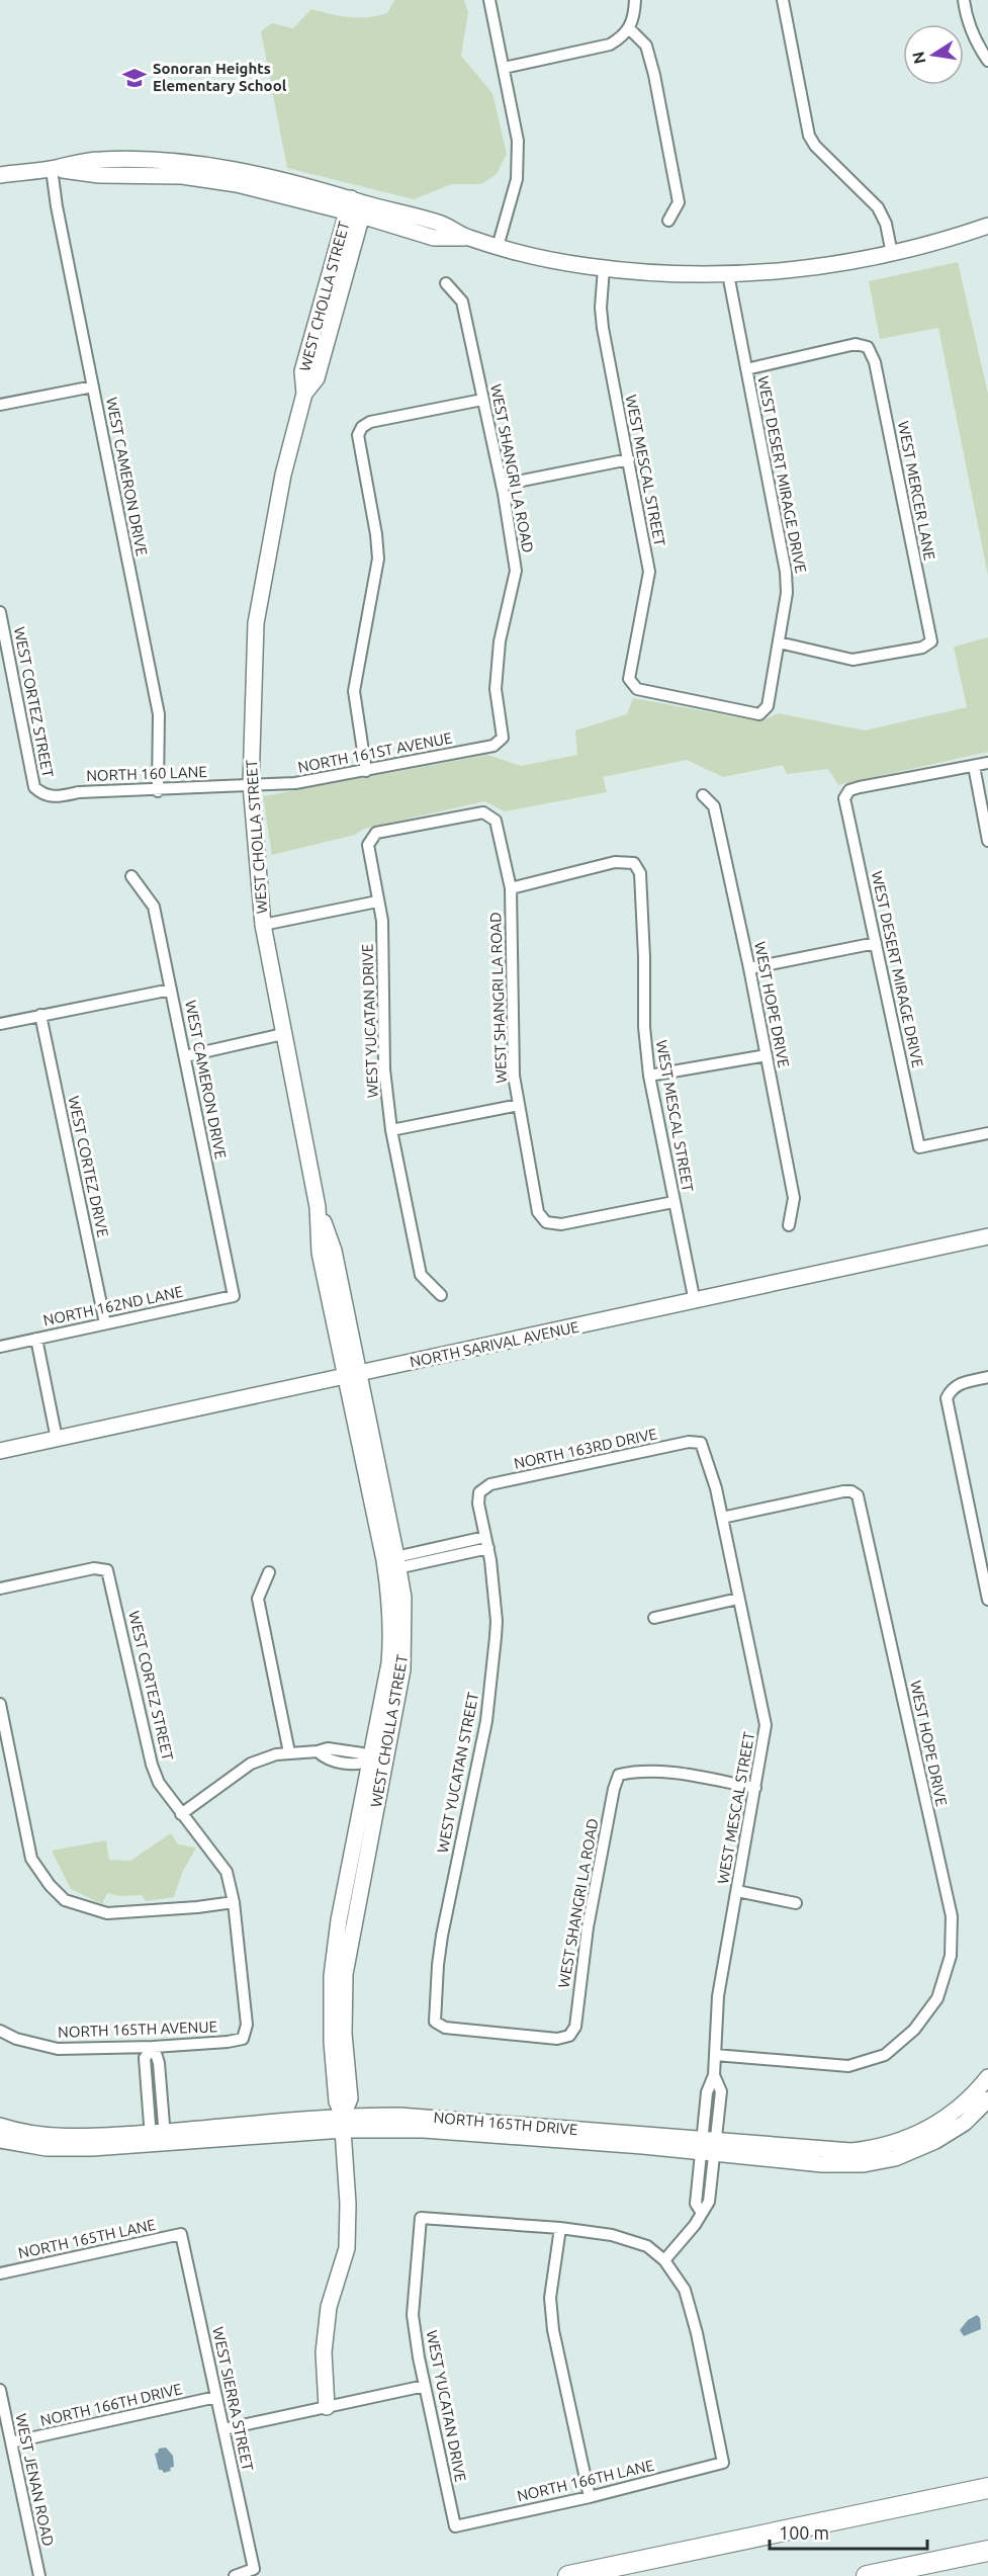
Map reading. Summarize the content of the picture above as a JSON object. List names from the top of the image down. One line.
{"streets":{"street":["WEST CHOLLA STREET","WEST SHANGRI LA ROAD","WEST MESCAL STREET","WEST DESERT MIRAGE DRIVE","WEST CAMERON DRIVE","WEST MERCER LANE","WEST CORTEZ STREET","NORTH 161ST AVENUE","NORTH 160 LANE","WEST HOPE DRIVE","WEST YUCATAN DRIVE","WEST CORTEZ DRIVE","NORTH 162ND LANE","NORTH SARIVAL AVENUE","NORTH 163RD DRIVE","WEST YUCATAN STREET","NORTH 165TH AVENUE","NORTH 165TH DRIVE","NORTH 165TH LANE","WEST SIERRA STREET","NORTH 166TH DRIVE","WEST JENAN ROAD","NORTH 166TH LANE"]},"crossings":[["WEST CHOLLA STREET","NORTH 161ST AVENUE"],["WEST CHOLLA STREET","NORTH 160 LANE"],["WEST CHOLLA STREET","NORTH SARIVAL AVENUE"],["WEST CHOLLA STREET","NORTH 165TH DRIVE"],["WEST SHANGRI LA ROAD","WEST MESCAL STREET"],["WEST SHANGRI LA ROAD","NORTH 161ST AVENUE"],["WEST SHANGRI LA ROAD","WEST YUCATAN DRIVE"],["WEST SHANGRI LA ROAD","WEST YUCATAN STREET"],["WEST MESCAL STREET","WEST DESERT MIRAGE DRIVE"],["WEST MESCAL STREET","WEST HOPE DRIVE"],["WEST MESCAL STREET","NORTH SARIVAL AVENUE"],["WEST MESCAL STREET","NORTH 163RD DRIVE"],["WEST MESCAL STREET","NORTH 165TH DRIVE"],["WEST MESCAL STREET","NORTH 166TH LANE"],["WEST DESERT MIRAGE DRIVE","WEST MERCER LANE"],["WEST CAMERON DRIVE","NORTH 160 LANE"],["WEST CAMERON DRIVE","NORTH 162ND LANE"],["WEST CORTEZ STREET","NORTH 160 LANE"],["WEST CORTEZ STREET","NORTH 165TH AVENUE"],["NORTH 161ST AVENUE","NORTH 160 LANE"],["WEST YUCATAN DRIVE","NORTH 166TH LANE"],["WEST CORTEZ DRIVE","NORTH 162ND LANE"],["NORTH 163RD DRIVE","WEST YUCATAN STREET"],["NORTH 165TH LANE","WEST SIERRA STREET"],["WEST SIERRA STREET","NORTH 166TH DRIVE"],["NORTH 166TH DRIVE","WEST JENAN ROAD"]],"places":{"school or university":["Sonoran Heights Elementary School"]},"scale_bar":"100 m","north":"left"}
